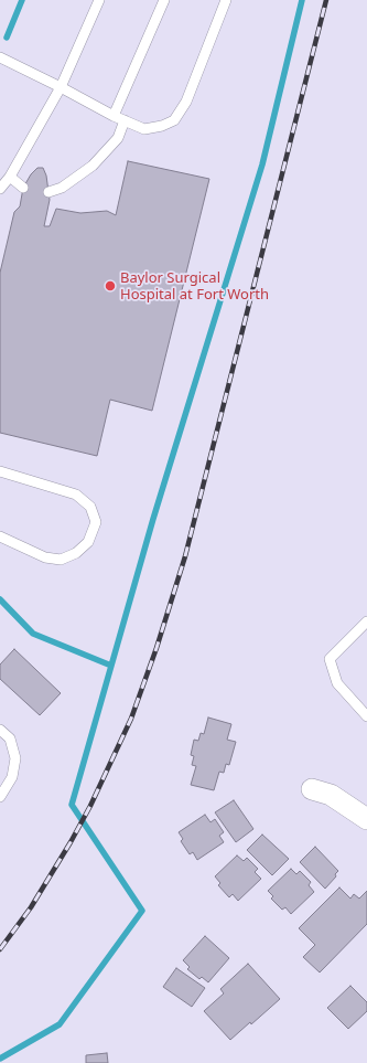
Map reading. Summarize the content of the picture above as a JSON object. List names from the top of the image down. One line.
{"places":["Baylor Surgical Hospital at Fort Worth"]}
